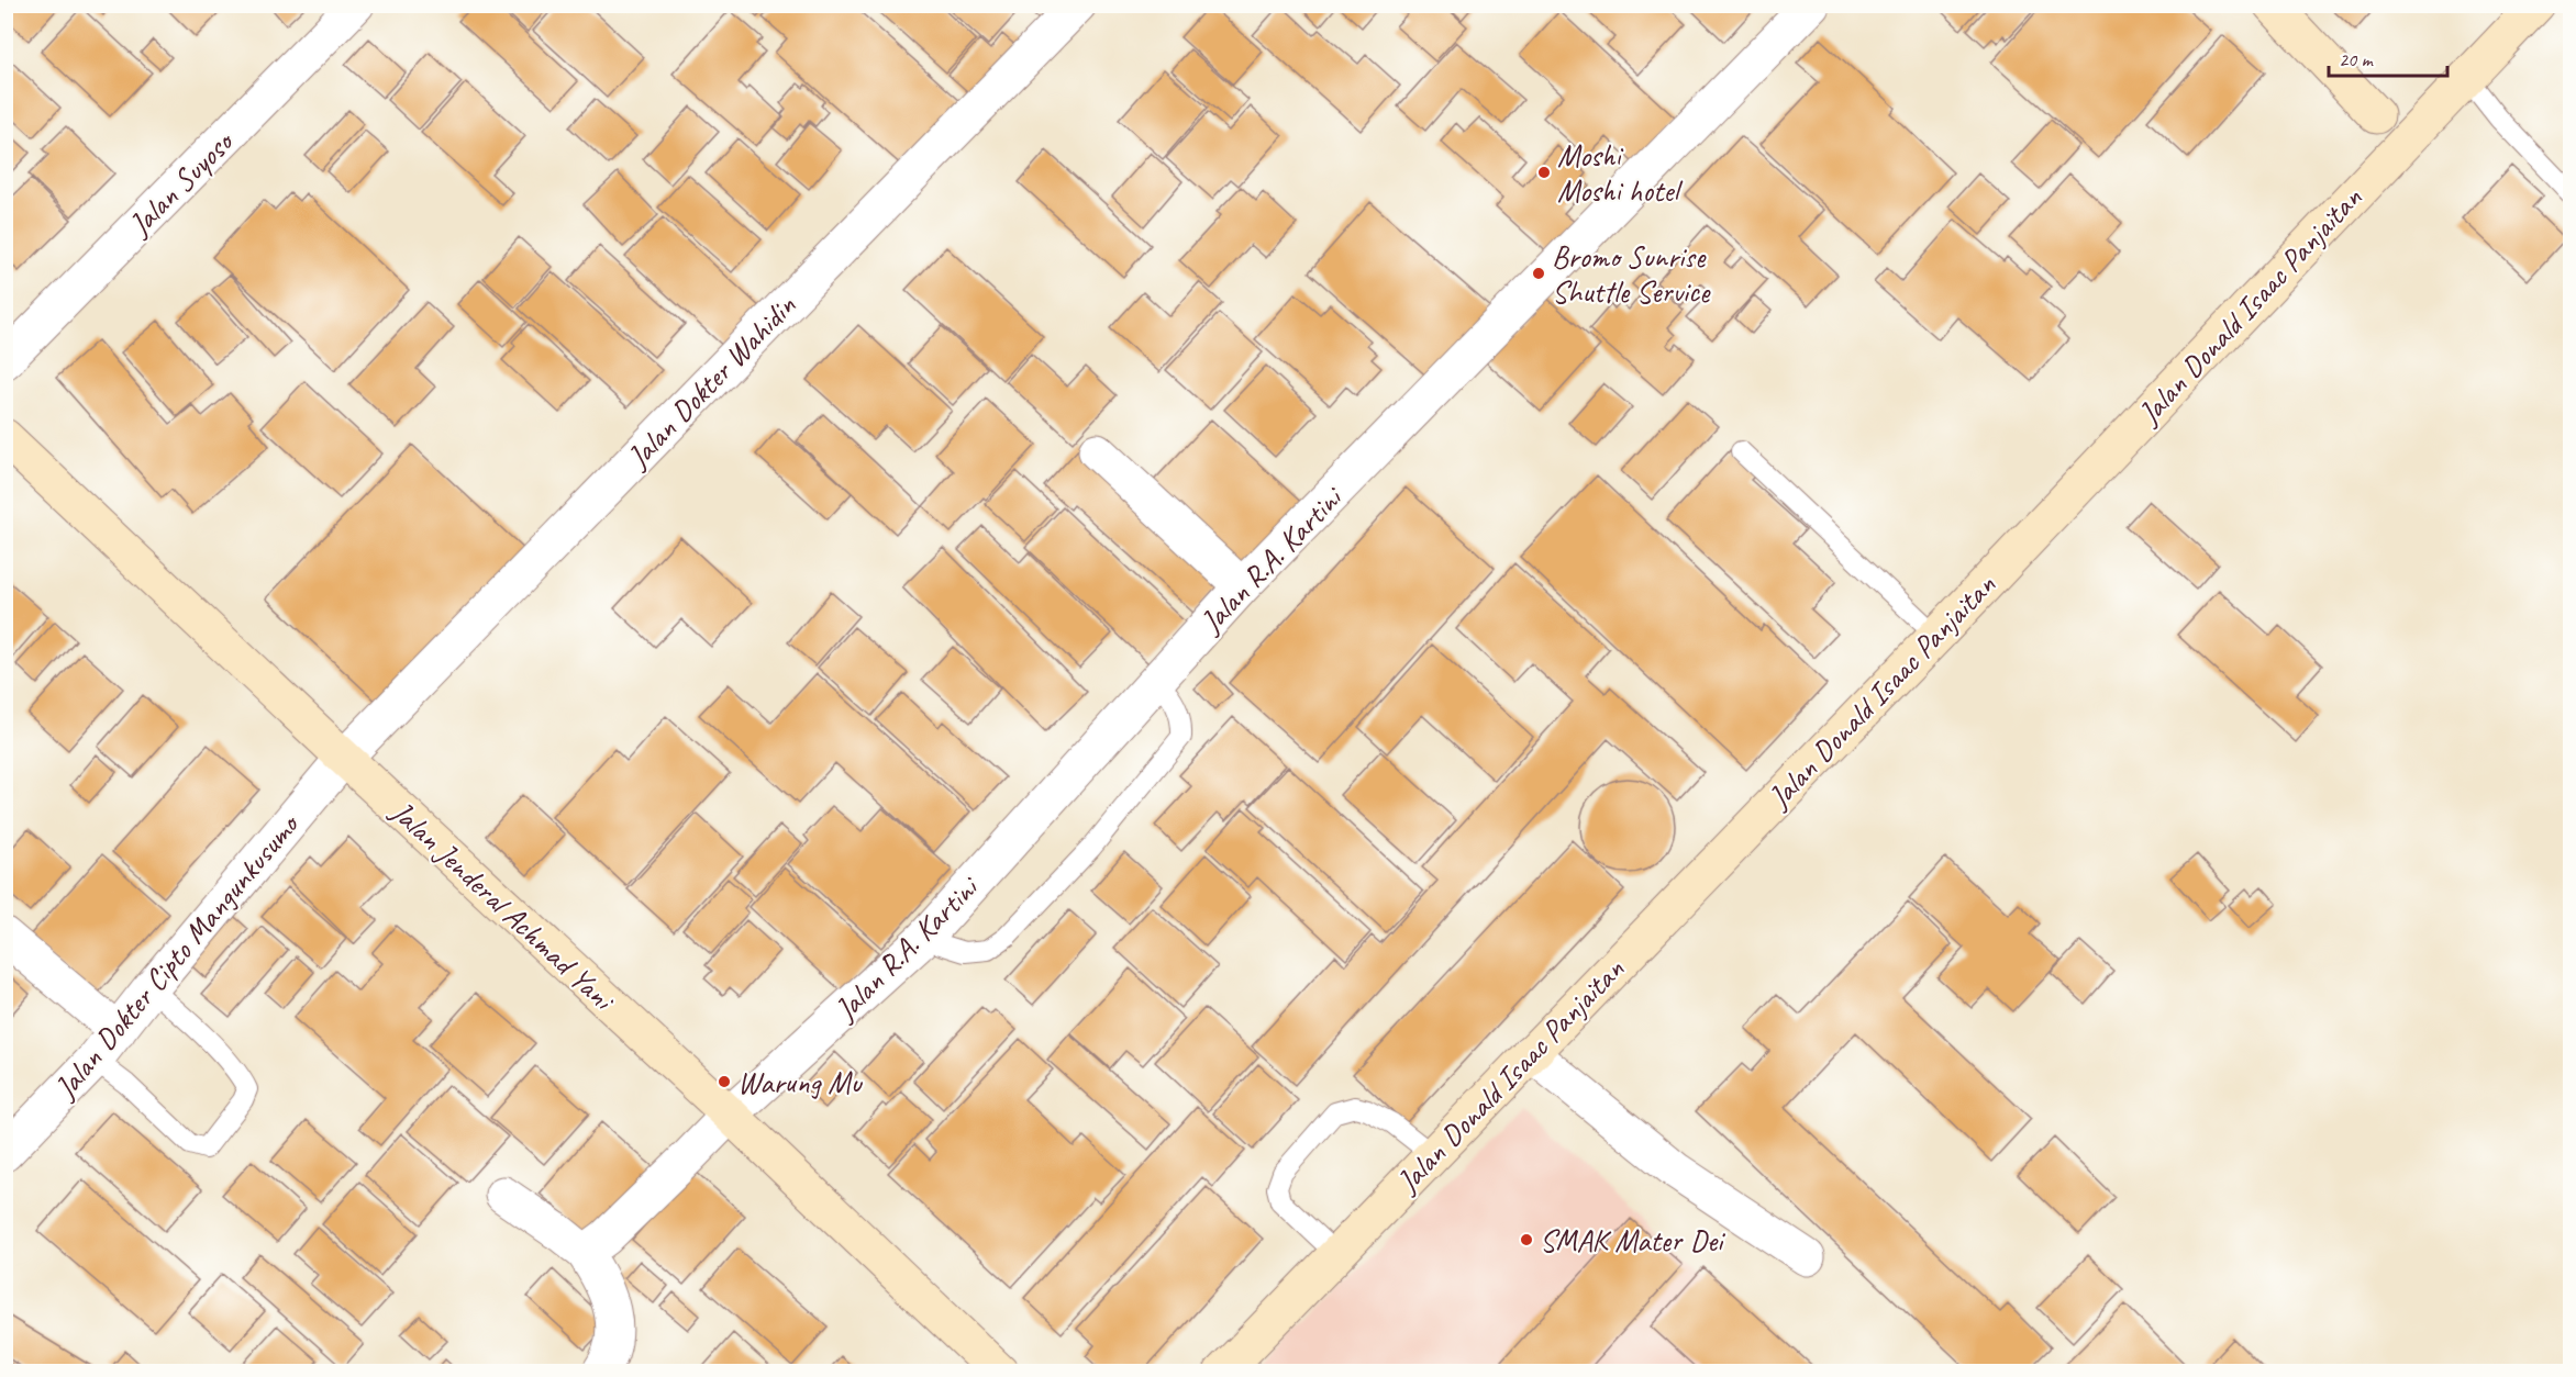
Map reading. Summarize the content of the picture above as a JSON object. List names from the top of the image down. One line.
{"streets":{"main road":["Jalan Donald Isaac Panjaitan","Jalan Jenderal Achmad Yani"],"street":["Jalan Suyoso","Jalan Dokter Wahidin","Jalan R.A. Kartini","Jalan Dokter Cipto Mangunkusumo"]},"crossings":[["Jalan Dokter Wahidin","Jalan Jenderal Achmad Yani"],["Jalan Dokter Wahidin","Jalan Dokter Cipto Mangunkusumo"],["Jalan R.A. Kartini","Jalan Jenderal Achmad Yani"],["Jalan Jenderal Achmad Yani","Jalan Dokter Cipto Mangunkusumo"]],"places":["Moshi Moshi hotel","Bromo Sunrise Shuttle Service","Warung Mu","SMAK Mater Dei"],"scale_bar":"20 m"}
